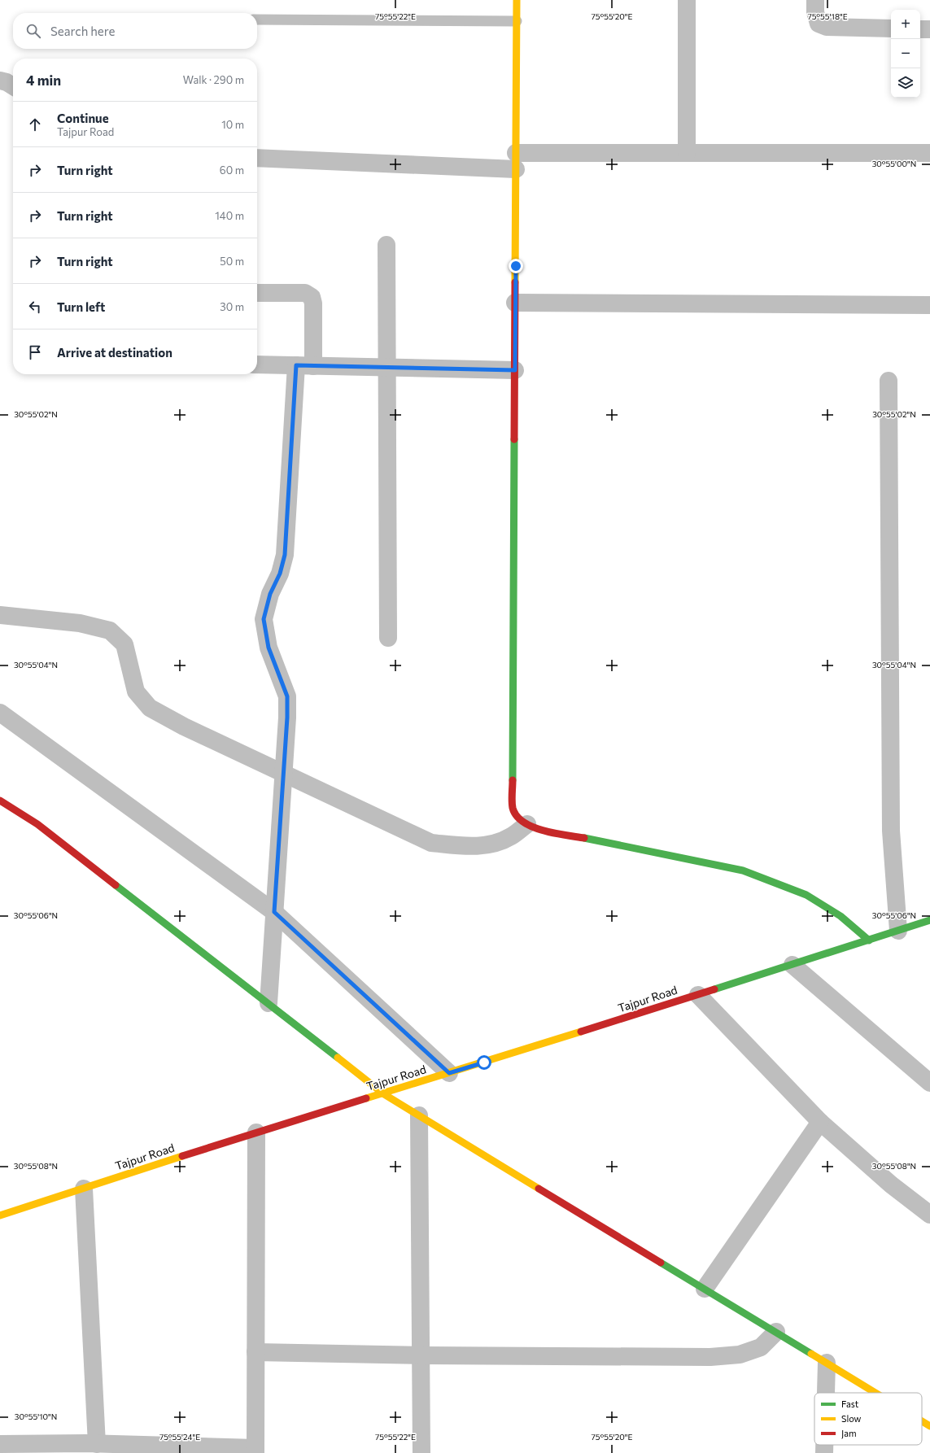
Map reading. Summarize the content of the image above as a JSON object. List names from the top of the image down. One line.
{"streets":{"street":["Tajpur Road"]},"legend":["Fast","Slow","Jam"],"page":{"map_buttons":["+","−"],"search":"Search here","heading":["4 min","Walk · 290 m"],"list":[["Continue","Tajpur Road","10 m"],["Turn right","60 m"],["Turn right","140 m"],["Turn right","50 m"],["Turn left","30 m"],"Arrive at destination"]},"coordinates":["75°55'22\"E","75°55'20\"E","75°55'18\"E","30°55'00\"N","30°55'02\"N","30°55'04\"N","30°55'06\"N","30°55'08\"N","30°55'10\"N","75°55'24\"E"]}
